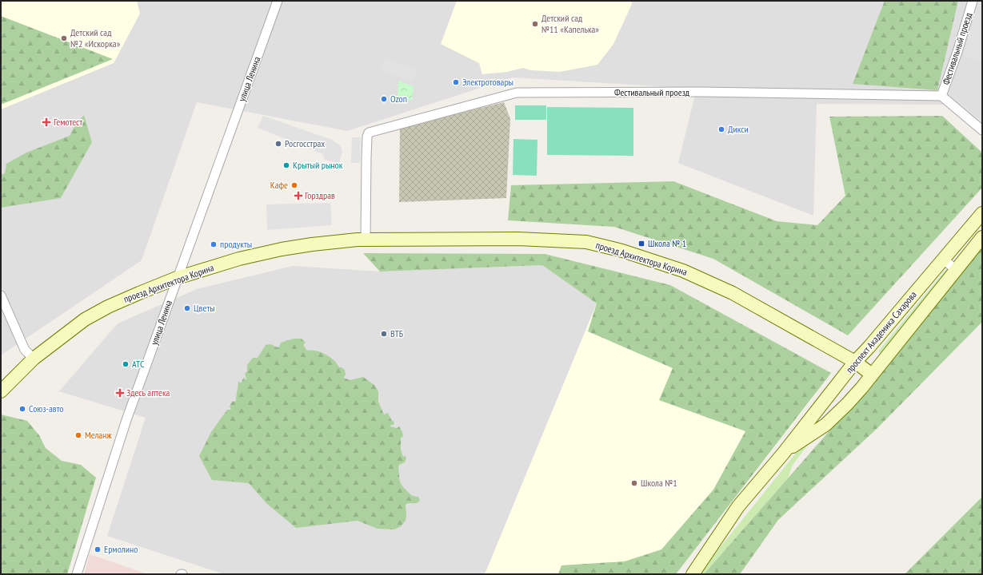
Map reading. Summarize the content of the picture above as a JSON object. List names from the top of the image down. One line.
{"streets":{"street":["Фестивальный проезд","улица Ленина","проезд Архитектора Корина","проспект Академика Сахарова"]},"crossings":[["Фестивальный проезд","проезд Архитектора Корина"],["улица Ленина","проезд Архитектора Корина"],["проезд Архитектора Корина","проспект Академика Сахарова"]],"places":{"other":["Детский сад №11 «Капелька»","Детcкий сад №2 «Искорка»","Электротовары","Ozon","Дикси","Росгосстрах","Крытый рынок","Кафе","продукты","Цветы","ВТБ","АТС","Союз-авто","Меланж","Школа №1","Ермолино"],"health":["Гемотест","Горздрав","Здесь аптека"],"transit":["Школа № 1"]}}
